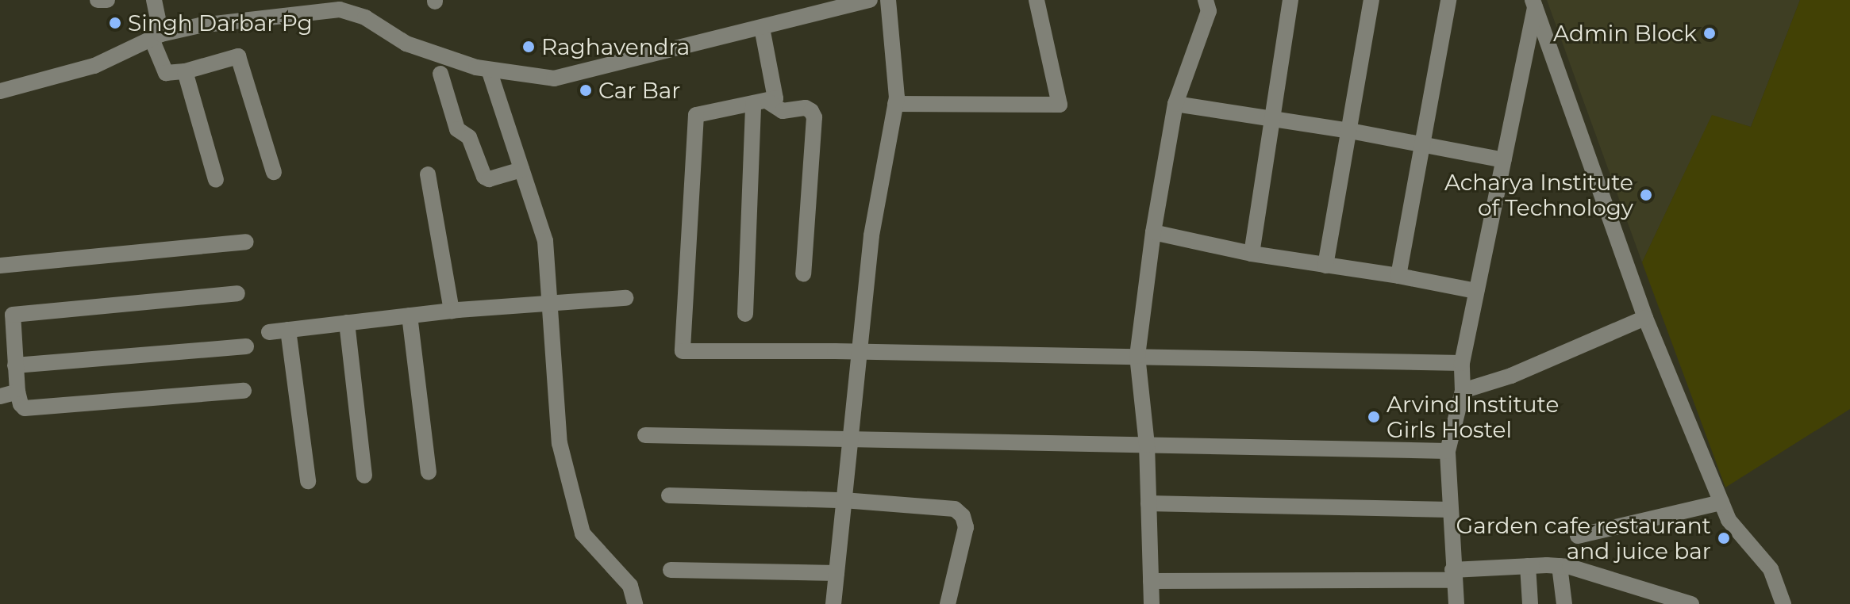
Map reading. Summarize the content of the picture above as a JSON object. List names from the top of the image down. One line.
{"places":["Singh Darbar Pg","Admin Block","Raghavendra","Car Bar","Acharya Institute of Technology","Arvind Institute Girls Hostel","Garden cafe restaurant and juice bar"]}
